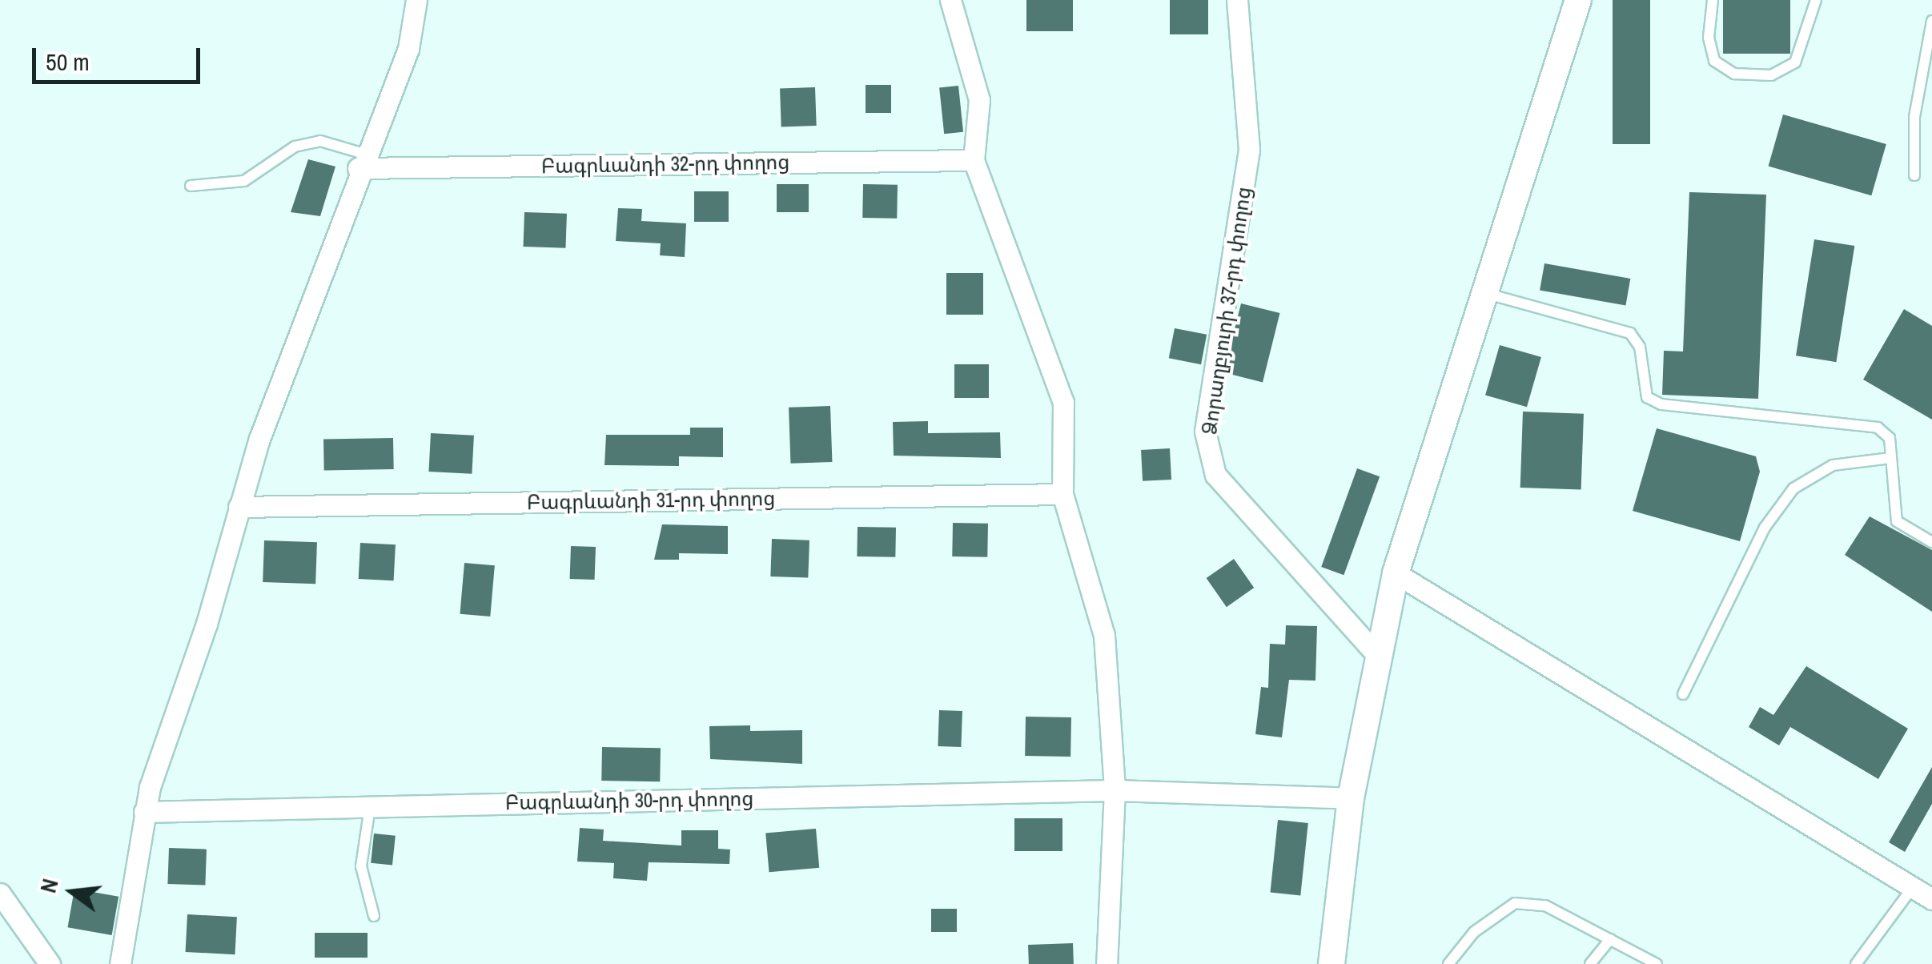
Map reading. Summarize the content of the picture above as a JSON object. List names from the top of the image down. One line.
{"streets":{"street":["Բագրևանդի 32-րդ փողոց","Ձորաղբյուրի 37-րդ փողոց","Բագրևանդի 31-րդ փողոց","Բագրևանդի 30-րդ փողոց"]},"scale_bar":"50 m","north":"left"}
